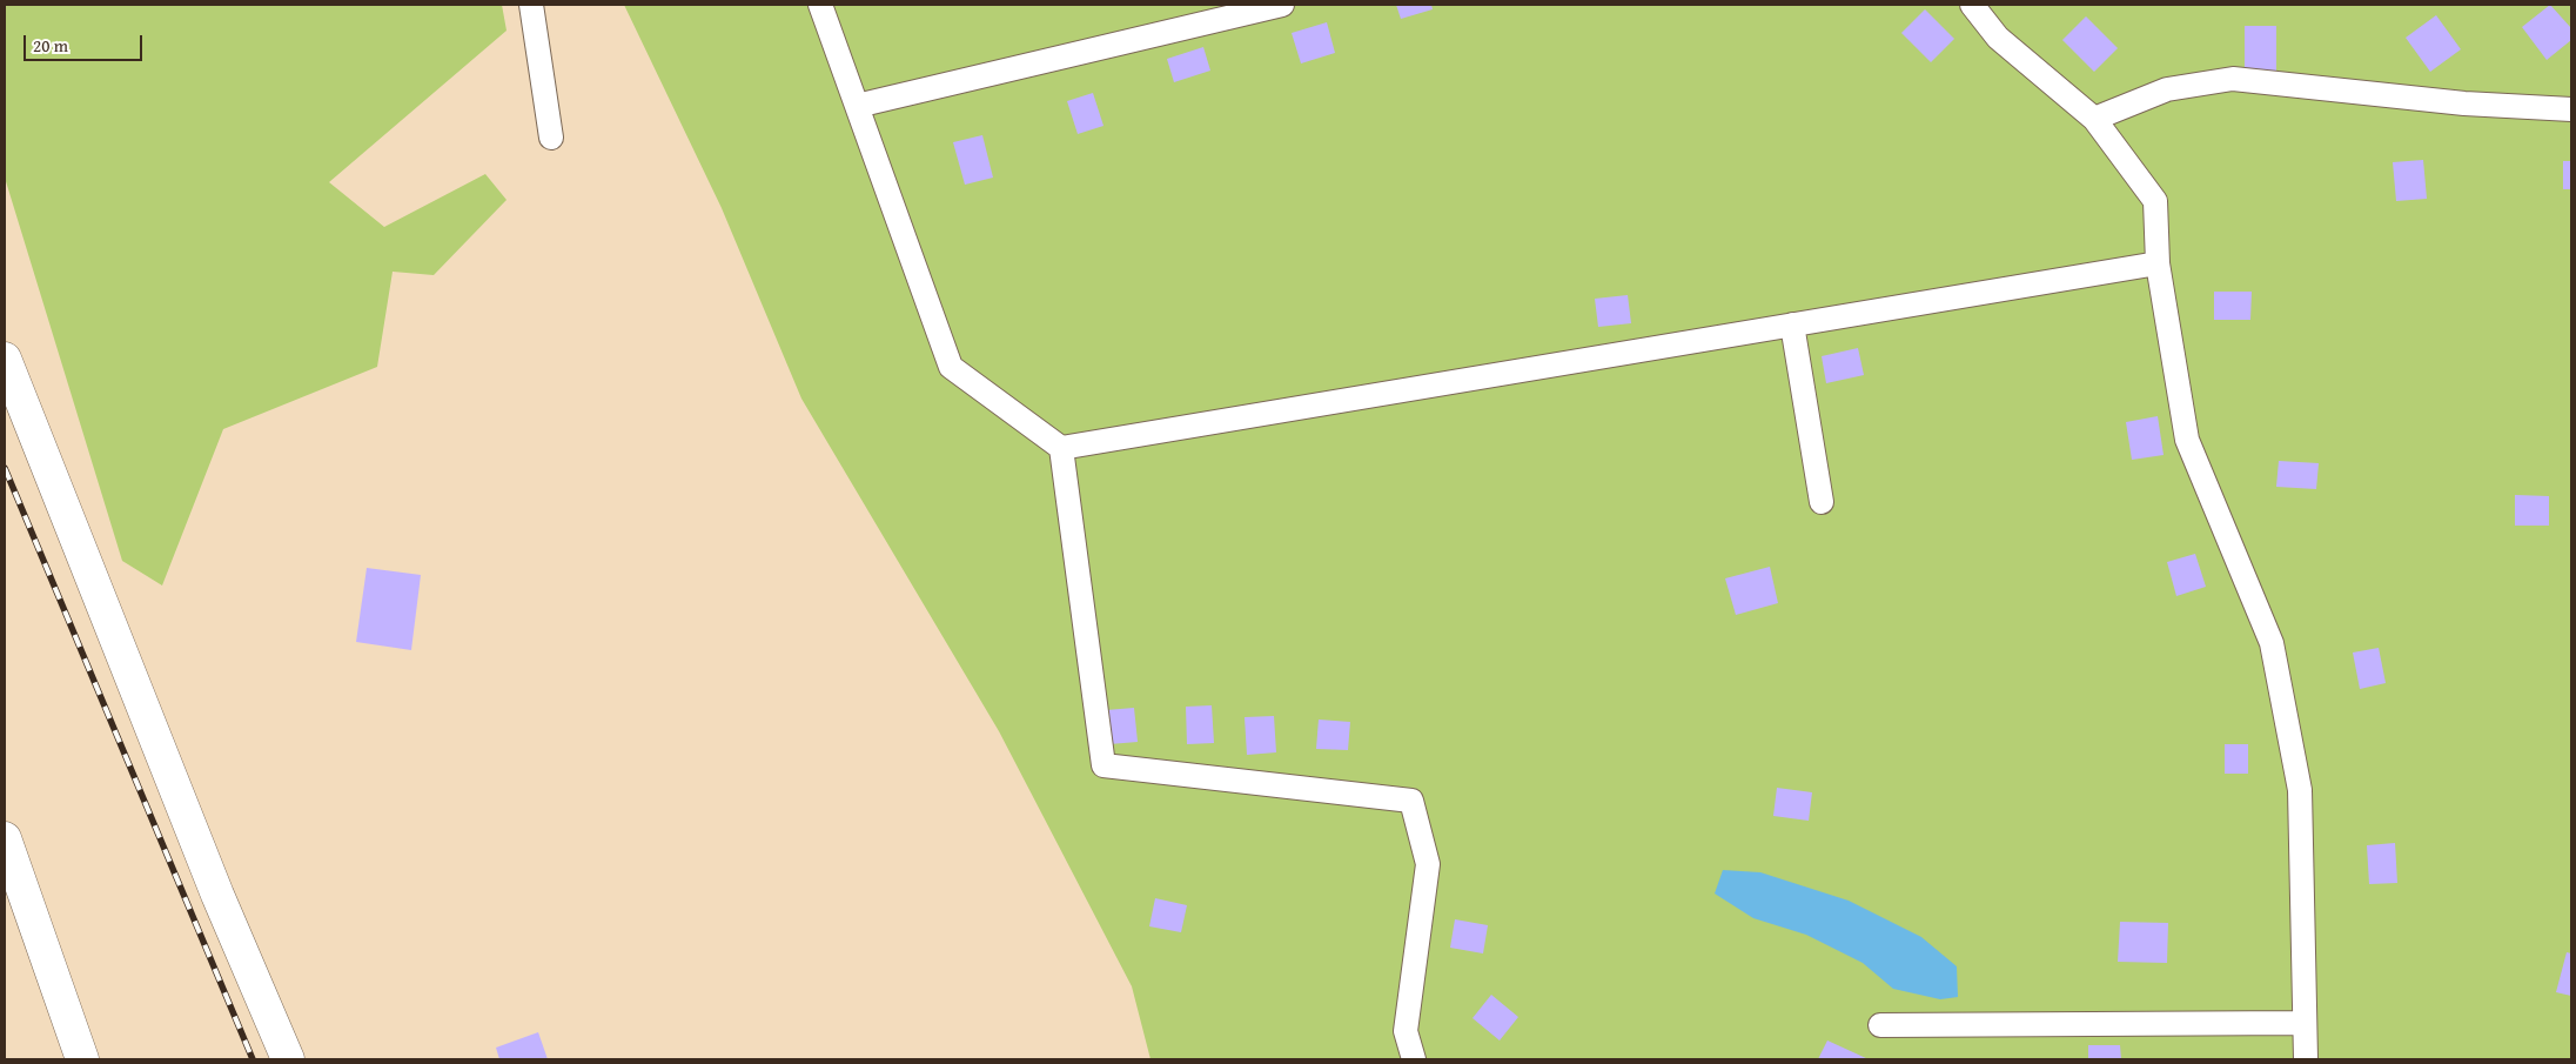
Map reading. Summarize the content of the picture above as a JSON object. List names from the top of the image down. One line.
{"scale_bar":"20 m"}
